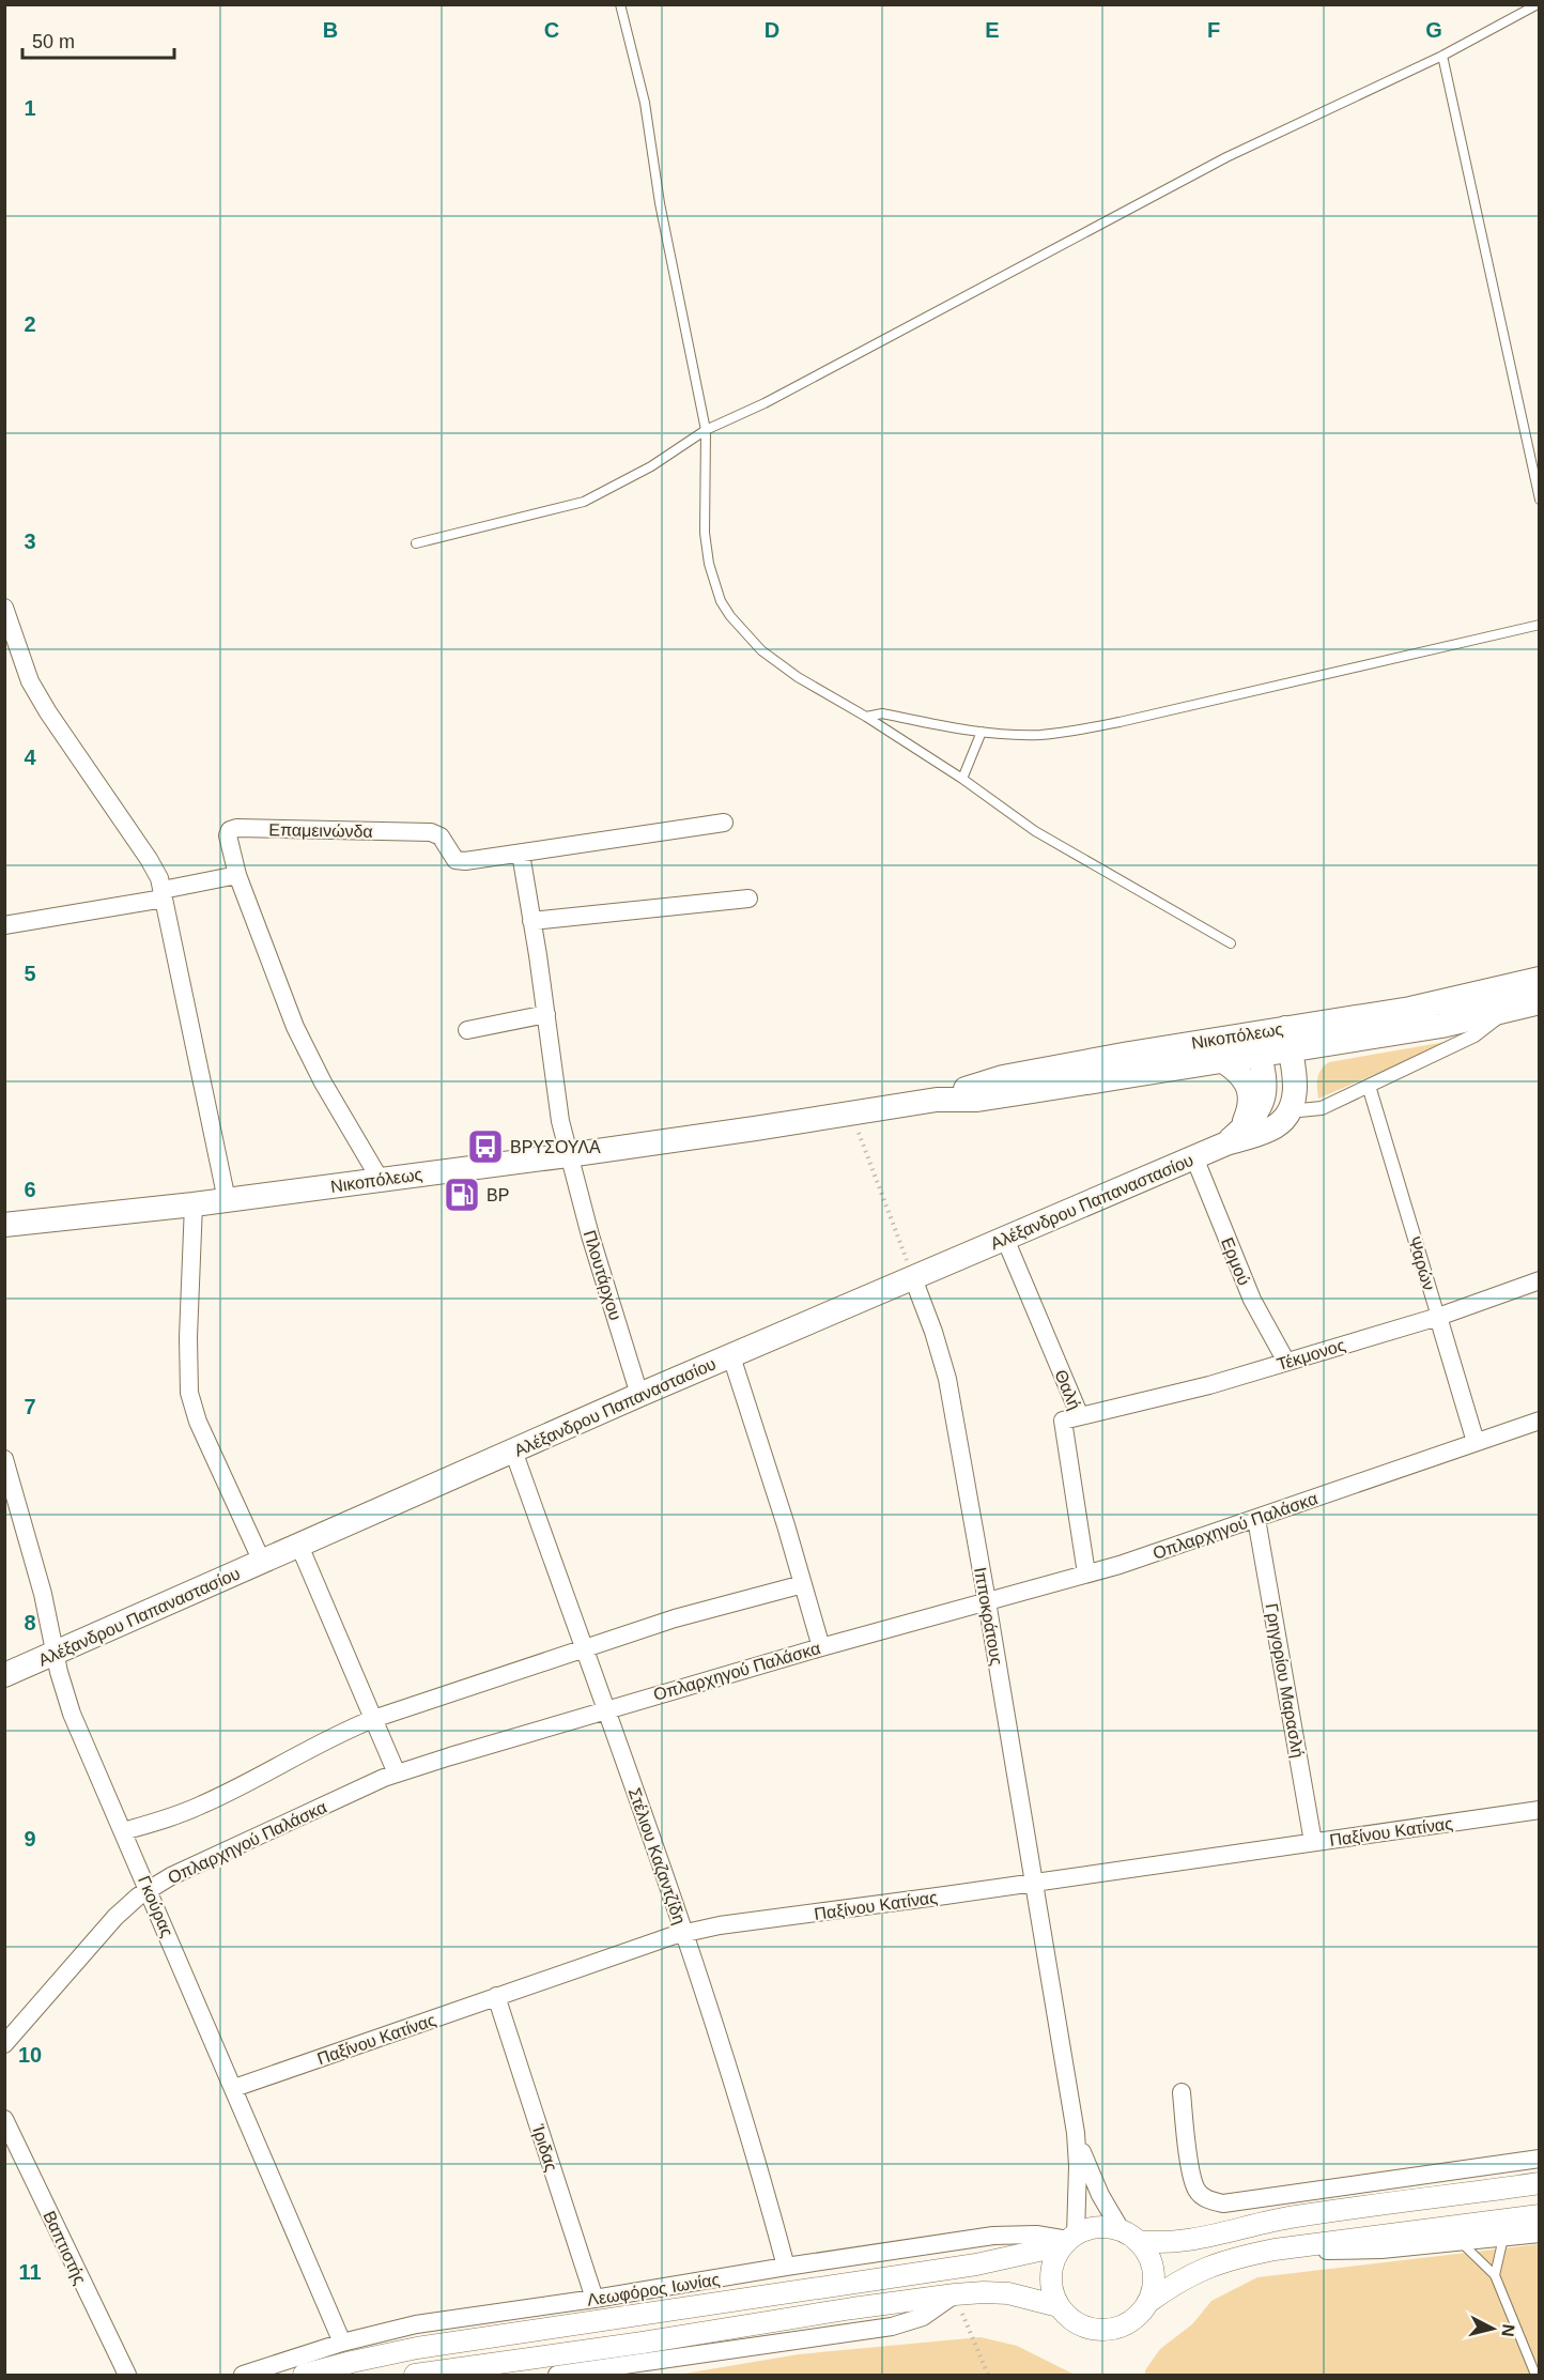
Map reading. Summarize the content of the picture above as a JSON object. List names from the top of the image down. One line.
{"streets":{"main road":["Νικοπόλεως","Αλέξανδρου Παπαναστασίου"],"street":["Επαμεινώνδα","Ερμού","Ψαρών","Πλουτάρχου","Τέκμονος","Θαλή","Οπλαρχηγού Παλάσκα","Ιπποκράτους","Γρηγορίου Μαρασλή","Παξίνου Κατίνας","Στέλιου Καζαντζίδη","Γκούρας","Ίριδας","Βαπτιστής","Λεωφόρος Ιωνίας"]},"crossings":[["Επαμεινώνδα","Πλουτάρχου"],["Νικοπόλεως","Αλέξανδρου Παπαναστασίου"],["Νικοπόλεως","Πλουτάρχου"],["Αλέξανδρου Παπαναστασίου","Ερμού"],["Αλέξανδρου Παπαναστασίου","Πλουτάρχου"],["Αλέξανδρου Παπαναστασίου","Θαλή"],["Αλέξανδρου Παπαναστασίου","Ιπποκράτους"],["Αλέξανδρου Παπαναστασίου","Στέλιου Καζαντζίδη"],["Αλέξανδρου Παπαναστασίου","Γκούρας"],["Ερμού","Τέκμονος"],["Ψαρών","Τέκμονος"],["Ψαρών","Οπλαρχηγού Παλάσκα"],["Τέκμονος","Θαλή"],["Θαλή","Οπλαρχηγού Παλάσκα"],["Οπλαρχηγού Παλάσκα","Ιπποκράτους"],["Οπλαρχηγού Παλάσκα","Γρηγορίου Μαρασλή"],["Οπλαρχηγού Παλάσκα","Στέλιου Καζαντζίδη"],["Οπλαρχηγού Παλάσκα","Γκούρας"],["Ιπποκράτους","Παξίνου Κατίνας"],["Ιπποκράτους","Λεωφόρος Ιωνίας"],["Γρηγορίου Μαρασλή","Παξίνου Κατίνας"],["Παξίνου Κατίνας","Στέλιου Καζαντζίδη"],["Παξίνου Κατίνας","Γκούρας"],["Παξίνου Κατίνας","Ίριδας"],["Στέλιου Καζαντζίδη","Λεωφόρος Ιωνίας"],["Γκούρας","Λεωφόρος Ιωνίας"],["Ίριδας","Λεωφόρος Ιωνίας"]],"places":{"bus stop":["ΒΡΥΣΟΥΛΑ"],"fuel station":["BP"]},"scale_bar":"50 m","north":"right","grid":{"columns":["B","C","D","E","F","G"],"rows":["1","2","3","4","5","6","7","8","9","10","11"]}}
